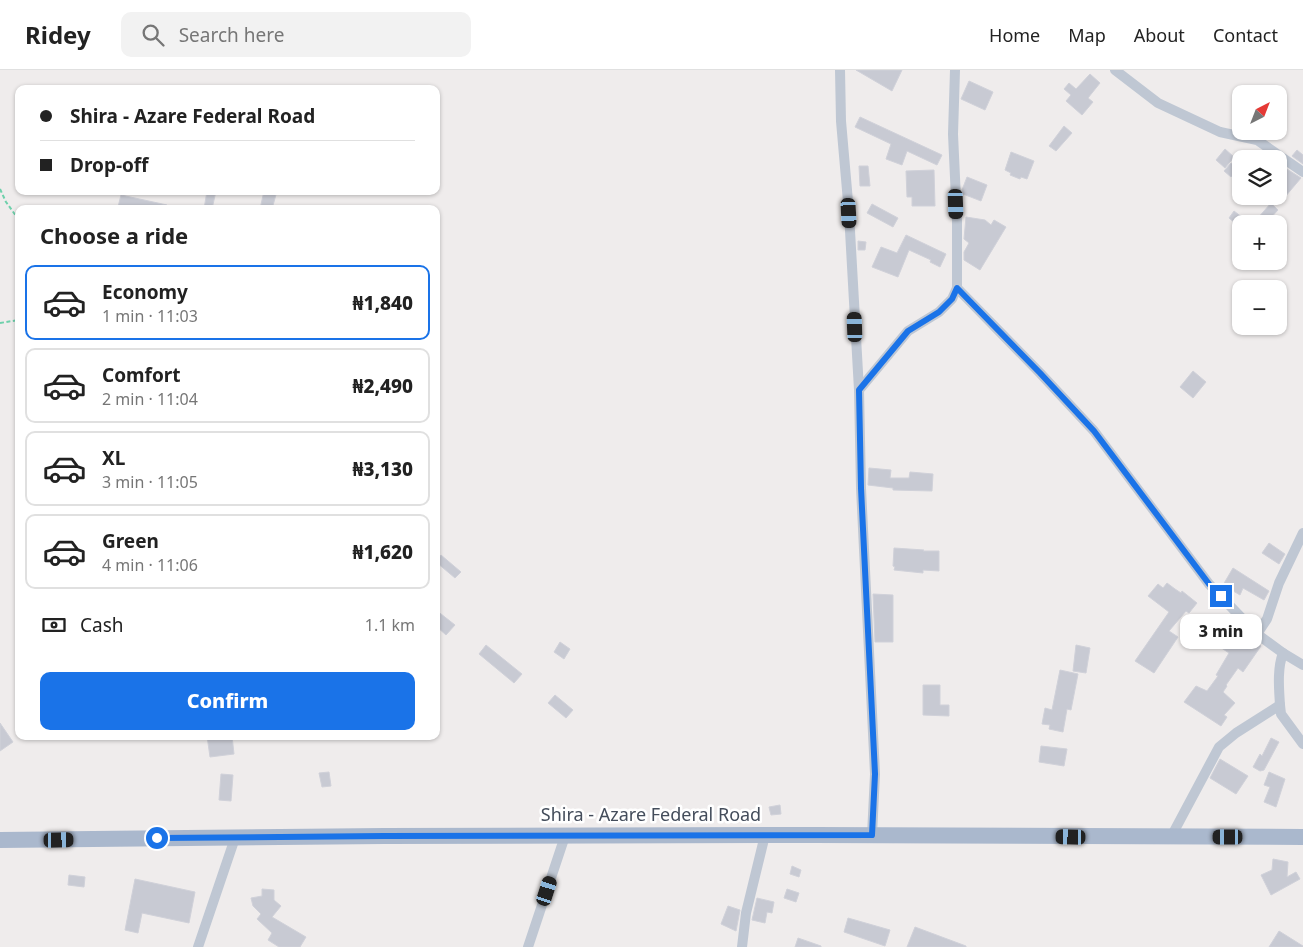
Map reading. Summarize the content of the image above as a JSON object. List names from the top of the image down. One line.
{"streets":{"main road":["Shira - Azare Federal Road"]},"north":"top right","page":{"header":"Ridey","search":"Search here","nav":["Home","Map","About","Contact"],"map_buttons":["+","−"],"banner":["Shira - Azare Federal Road","Drop-off"],"heading":"Choose a ride","list":[{"name":"Economy","note":"1 min · 11:03","value":"₦1,840"},{"name":"Comfort","note":"2 min · 11:04","value":"₦2,490"},{"name":"XL","note":"3 min · 11:05","value":"₦3,130"},{"name":"Green","note":"4 min · 11:06","value":"₦1,620"}],"pay":["Cash","1.1 km"],"bubble":"3 min","buttons":"Confirm"}}
